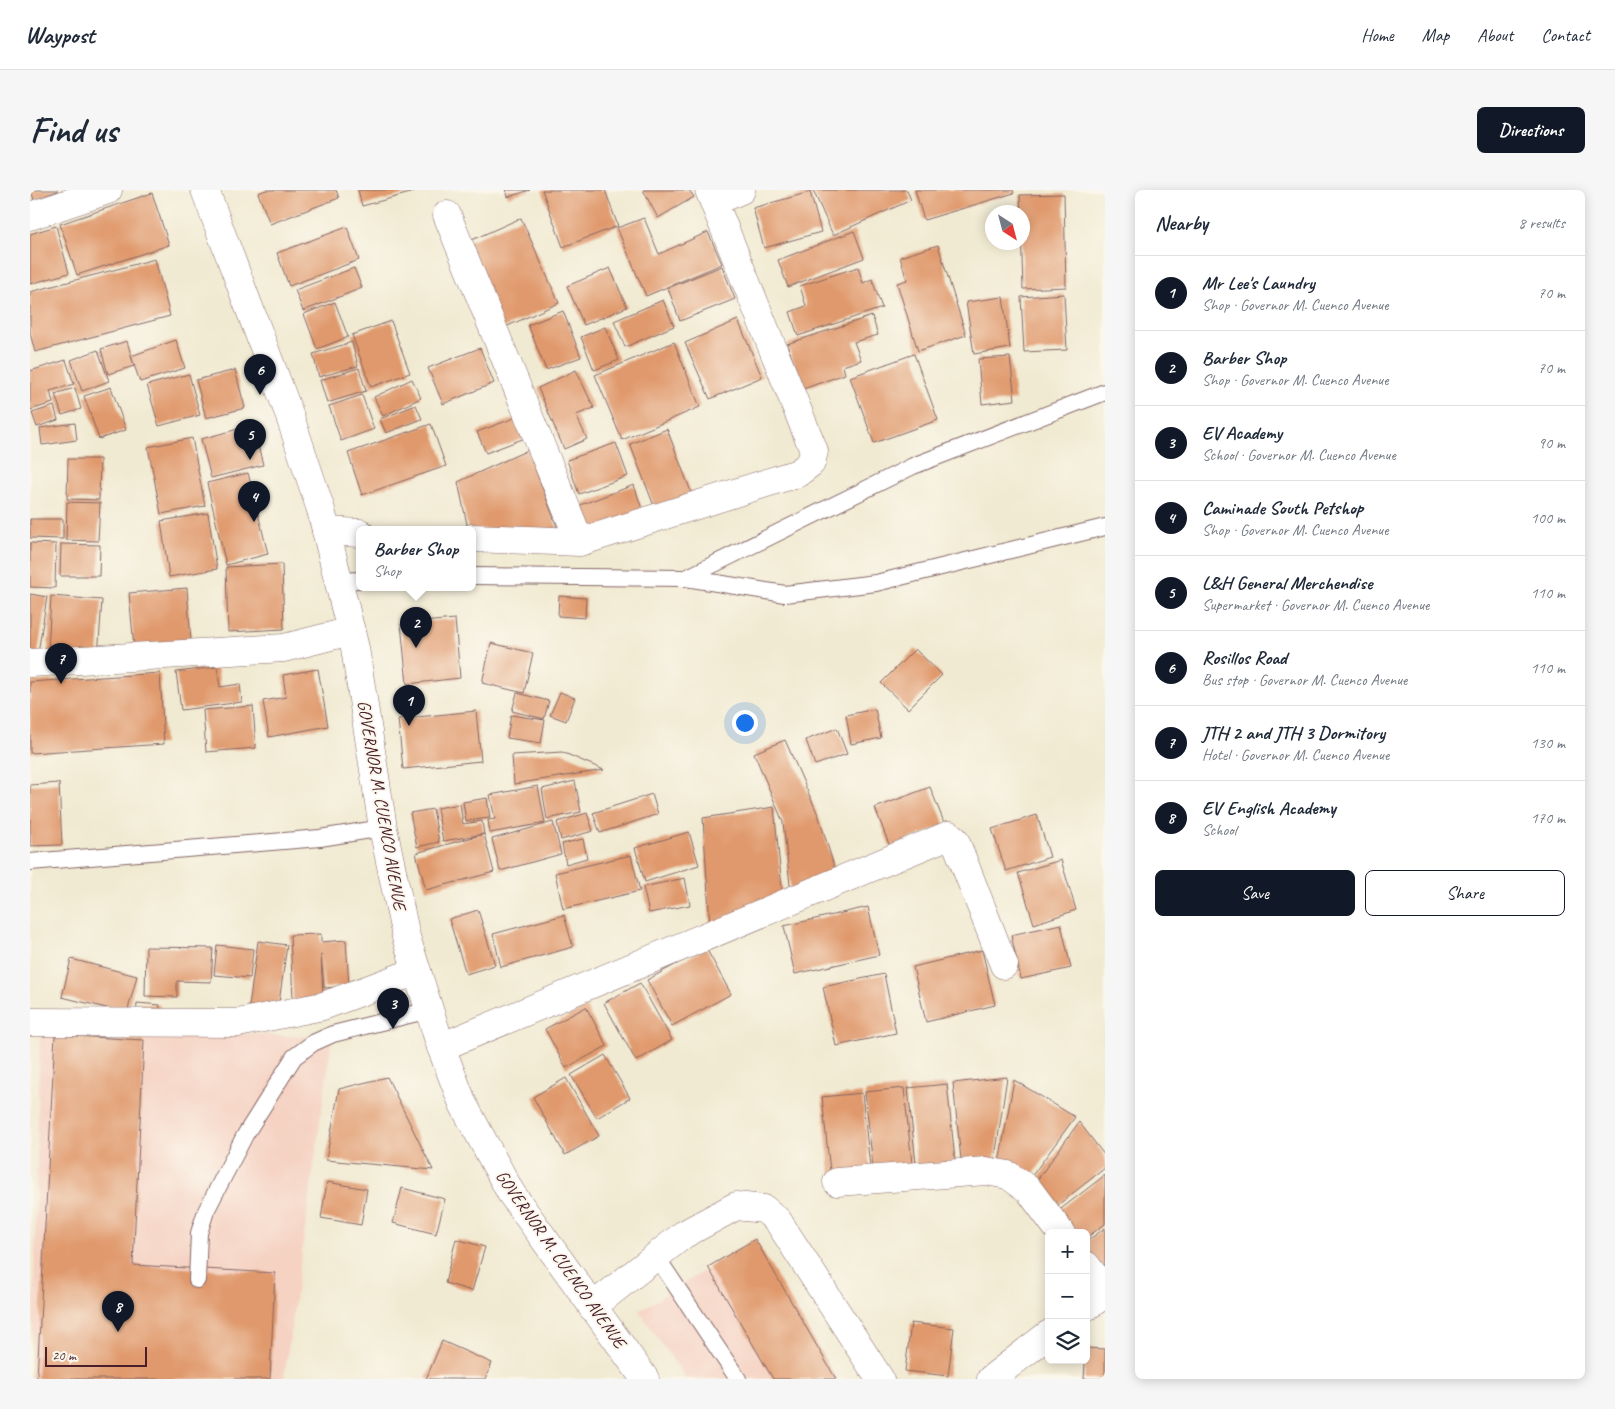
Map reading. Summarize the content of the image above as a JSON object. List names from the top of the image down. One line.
{"streets":{"street":["GOVERNOR M. CUENCO AVENUE"]},"scale_bar":"20 m","north":"bottom right","page":{"header":"Waypost","nav":["Home","Map","About","Contact"],"buttons":["Directions",["Save","Share"]],"title":"Find us","heading":["Nearby","8 results"],"list":[{"mark":"1","name":"Mr Lee's Laundry","note":"Shop · Governor M. Cuenco Avenue","value":"70 m"},{"mark":"2","name":"Barber Shop","note":"Shop · Governor M. Cuenco Avenue","value":"70 m"},{"mark":"3","name":"EV Academy","note":"School · Governor M. Cuenco Avenue","value":"90 m"},{"mark":"4","name":"Caminade South Petshop","note":"Shop · Governor M. Cuenco Avenue","value":"100 m"},{"mark":"5","name":"L&H General Merchendise","note":"Supermarket · Governor M. Cuenco Avenue","value":"110 m"},{"mark":"6","name":"Rosillos Road","note":"Bus stop · Governor M. Cuenco Avenue","value":"110 m"},{"mark":"7","name":"JTH 2 and JTH 3 Dormitory","note":"Hotel · Governor M. Cuenco Avenue","value":"130 m"},{"mark":"8","name":"EV English Academy","note":"School","value":"170 m"}],"pins":["6","5","4","2","7","1","3","8"],"popup":["Barber Shop","Shop"],"map_buttons":["+","−"],"scale":"20 m"}}
